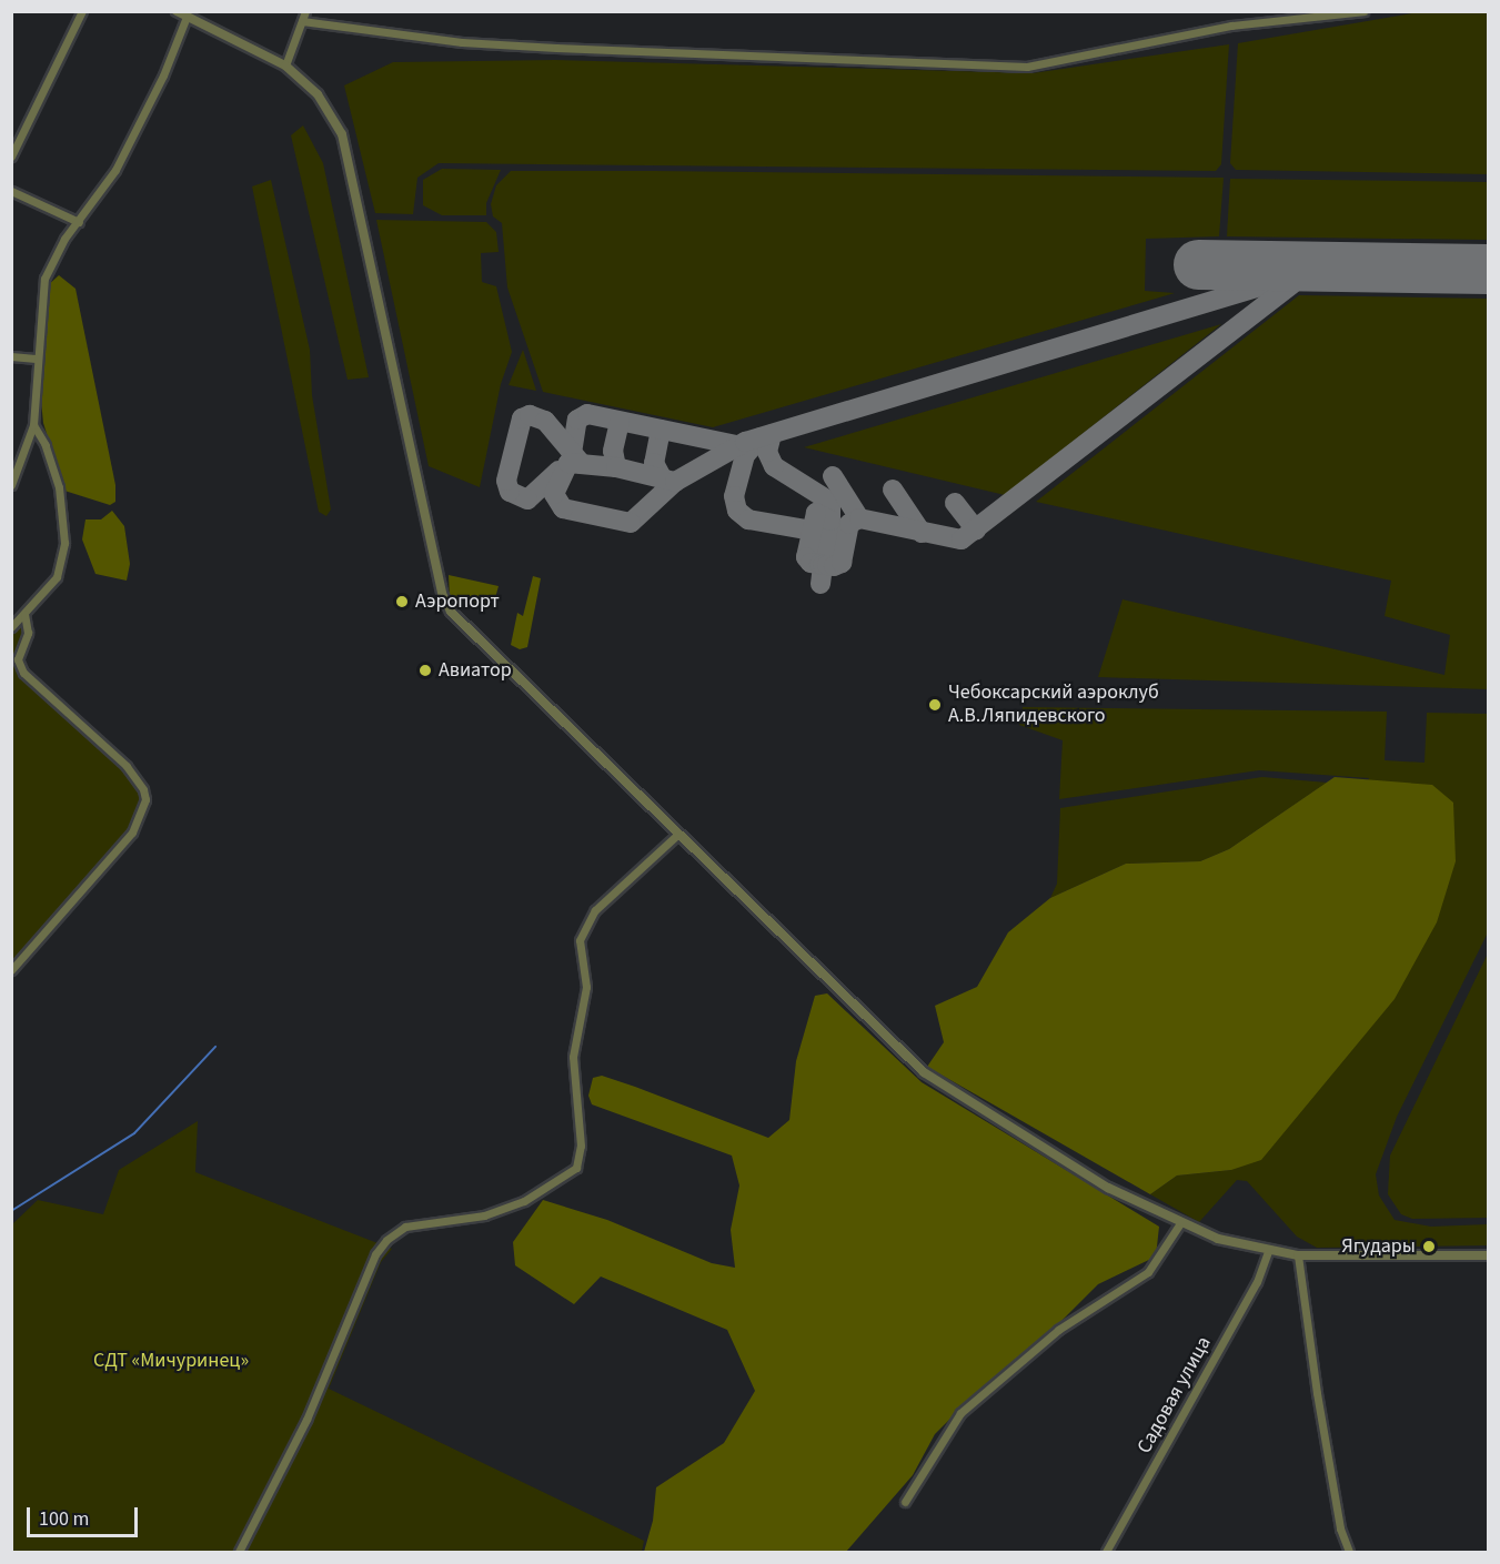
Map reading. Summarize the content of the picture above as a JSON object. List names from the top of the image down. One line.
{"streets":{"street":["Садовая улица"]},"parks":["СДТ «Мичуринец»"],"places":["Аэропорт","Авиатор","Чебоксарский аэроклуб А.В.Ляпидевского","Ягудары"],"scale_bar":"100 m"}
